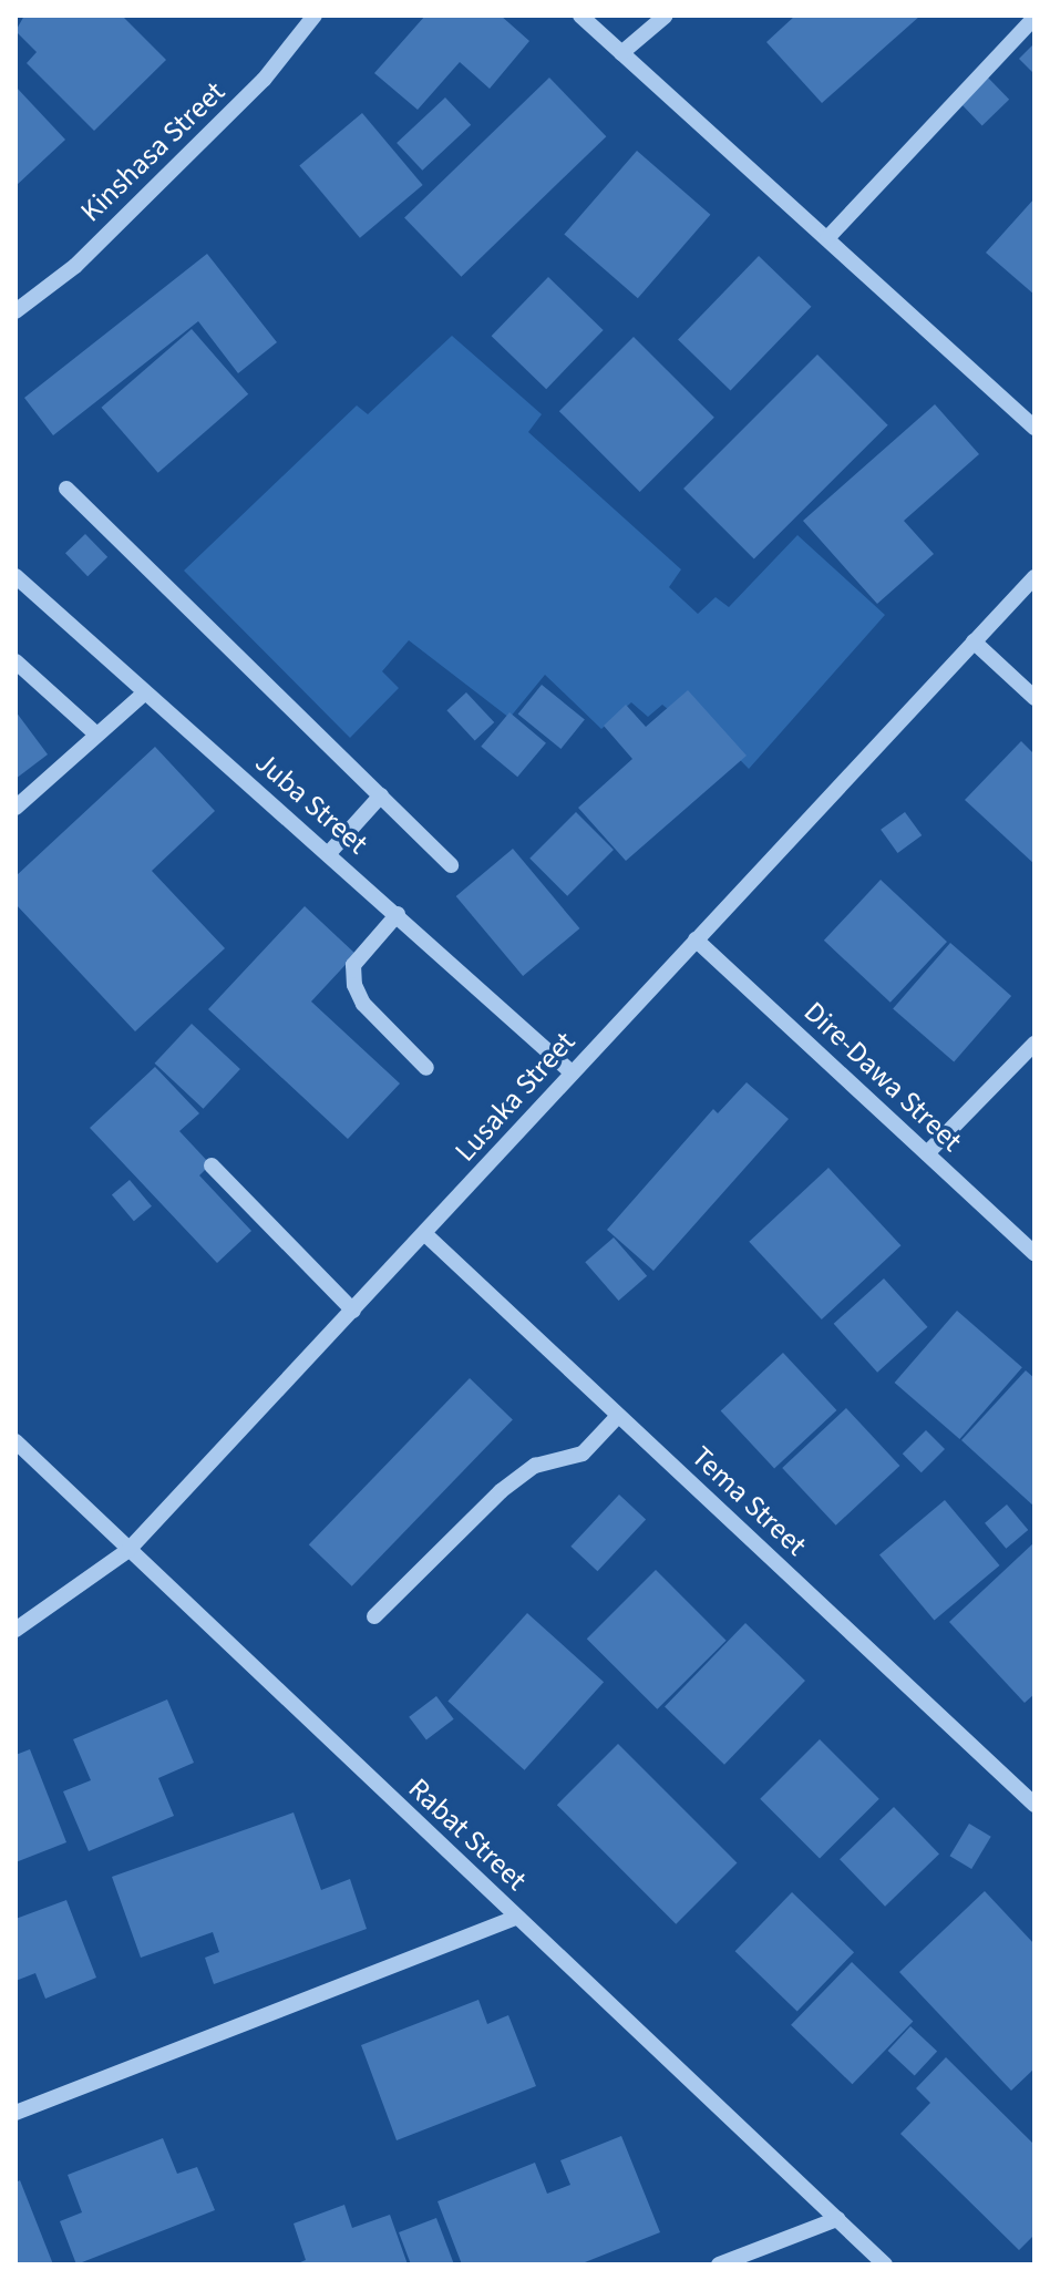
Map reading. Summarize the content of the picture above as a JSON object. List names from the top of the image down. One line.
{"streets":{"street":["Kinshasa Street","Juba Street","Dire-Dawa Street","Lusaka Street","Tema Street","Rabat Street"]},"crossings":[["Juba Street","Lusaka Street"],["Dire-Dawa Street","Lusaka Street"],["Lusaka Street","Tema Street"],["Lusaka Street","Rabat Street"]]}
